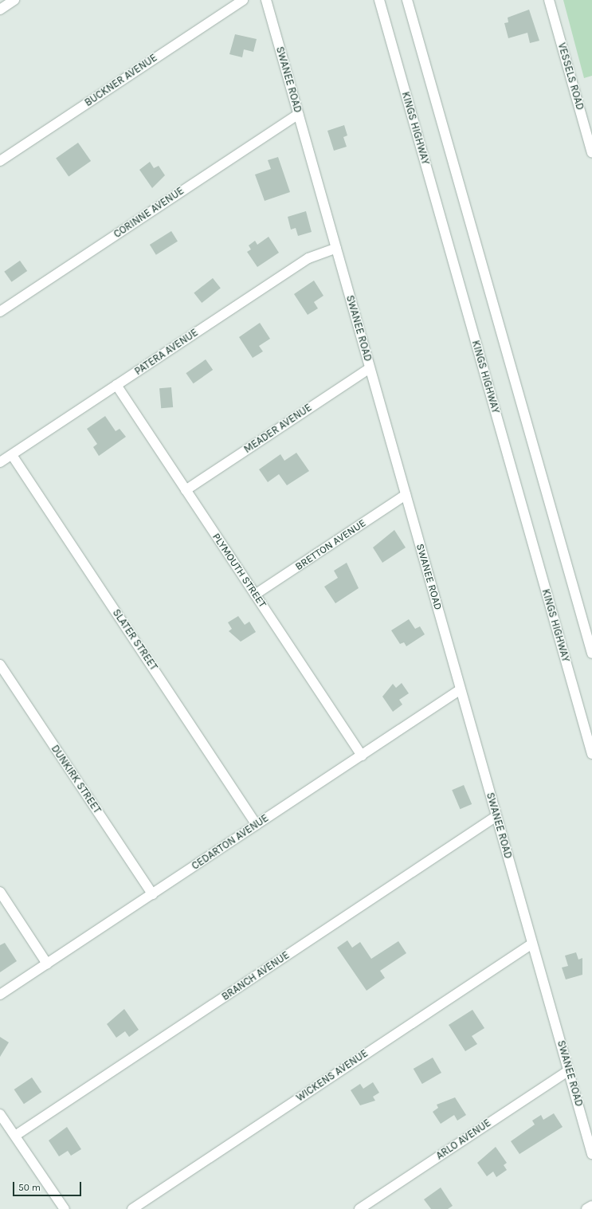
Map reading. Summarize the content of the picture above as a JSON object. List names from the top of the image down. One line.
{"streets":{"street":["VESSELS ROAD","SWANEE ROAD","BUCKNER AVENUE","KINGS HIGHWAY","CORINNE AVENUE","PATERA AVENUE","MEADER AVENUE","BRETTON AVENUE","PLYMOUTH STREET","SLATER STREET","DUNKIRK STREET","CEDARTON AVENUE","BRANCH AVENUE","WICKENS AVENUE","ARLO AVENUE"]},"crossings":[["SWANEE ROAD","CORINNE AVENUE"],["SWANEE ROAD","PATERA AVENUE"],["SWANEE ROAD","MEADER AVENUE"],["SWANEE ROAD","BRETTON AVENUE"],["SWANEE ROAD","CEDARTON AVENUE"],["SWANEE ROAD","BRANCH AVENUE"],["SWANEE ROAD","WICKENS AVENUE"],["SWANEE ROAD","ARLO AVENUE"],["PATERA AVENUE","PLYMOUTH STREET"],["PATERA AVENUE","SLATER STREET"],["MEADER AVENUE","PLYMOUTH STREET"],["BRETTON AVENUE","PLYMOUTH STREET"],["PLYMOUTH STREET","CEDARTON AVENUE"],["SLATER STREET","CEDARTON AVENUE"],["DUNKIRK STREET","CEDARTON AVENUE"]],"scale_bar":"50 m"}
